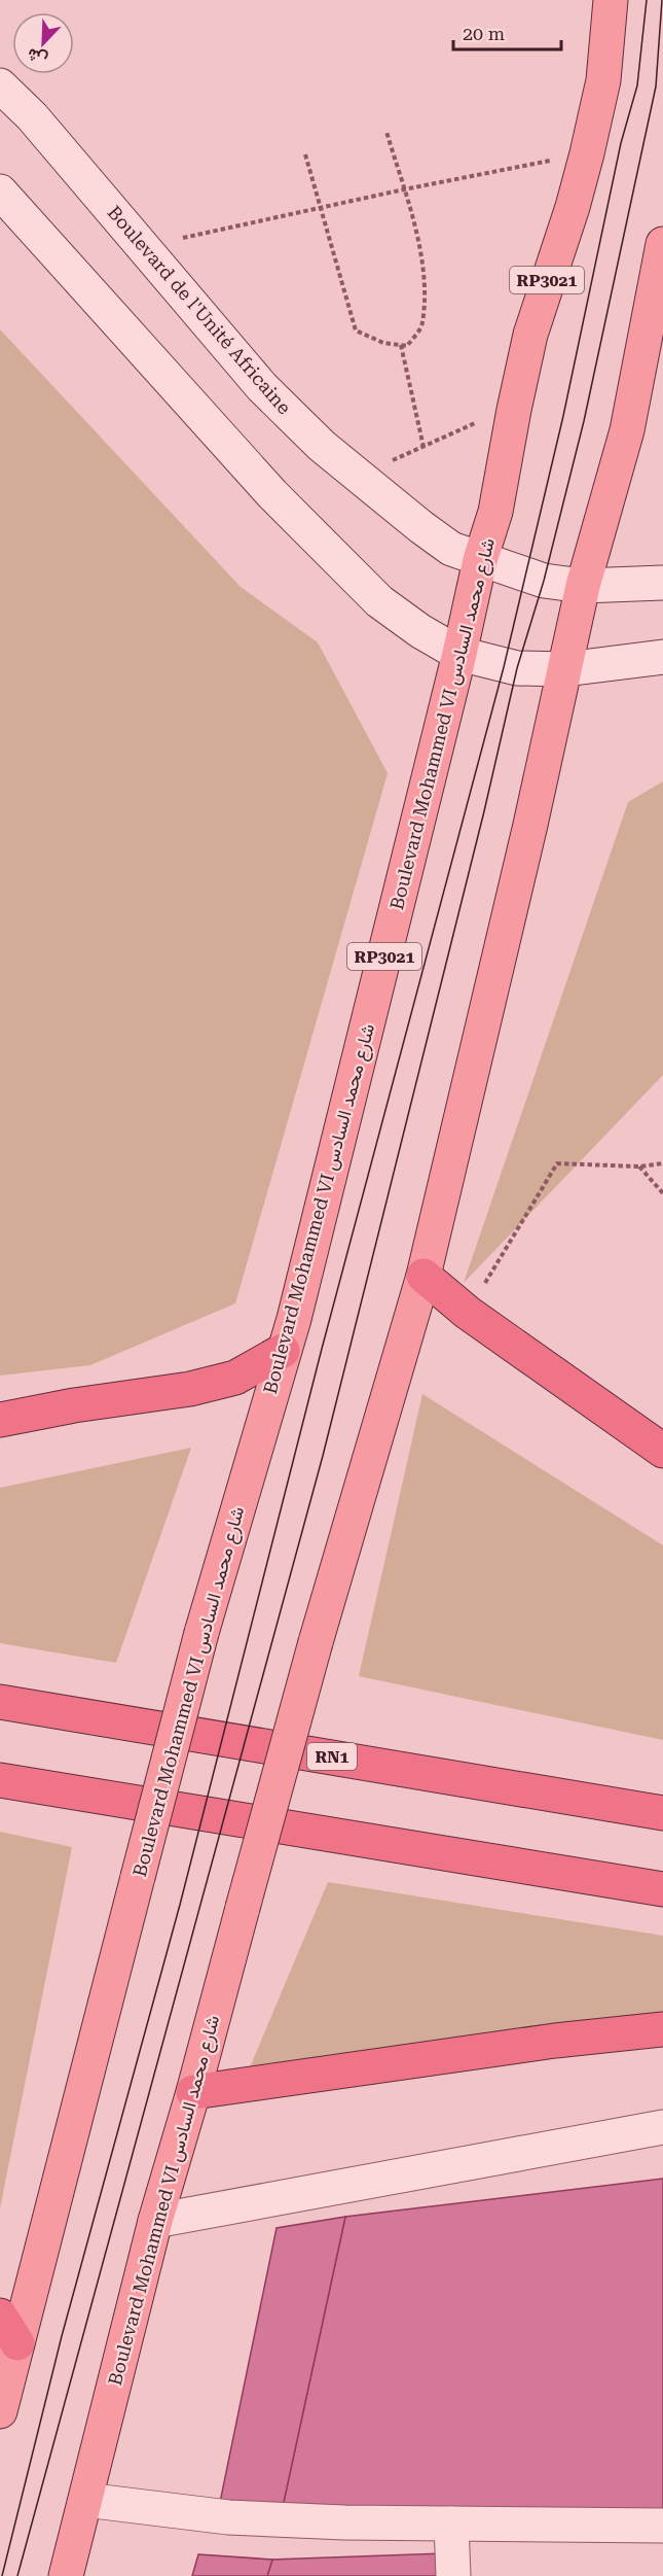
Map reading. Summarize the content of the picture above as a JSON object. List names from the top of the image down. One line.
{"streets":{"highway":["RN1"],"main road":["RP3021","Boulevard de l'Unité Africaine","Boulevard Mohammed VI شارع محمد السادس"]},"crossings":[["Boulevard de l'Unité Africaine","Boulevard Mohammed VI شارع محمد السادس"]],"scale_bar":"20 m","north":"bottom left"}
